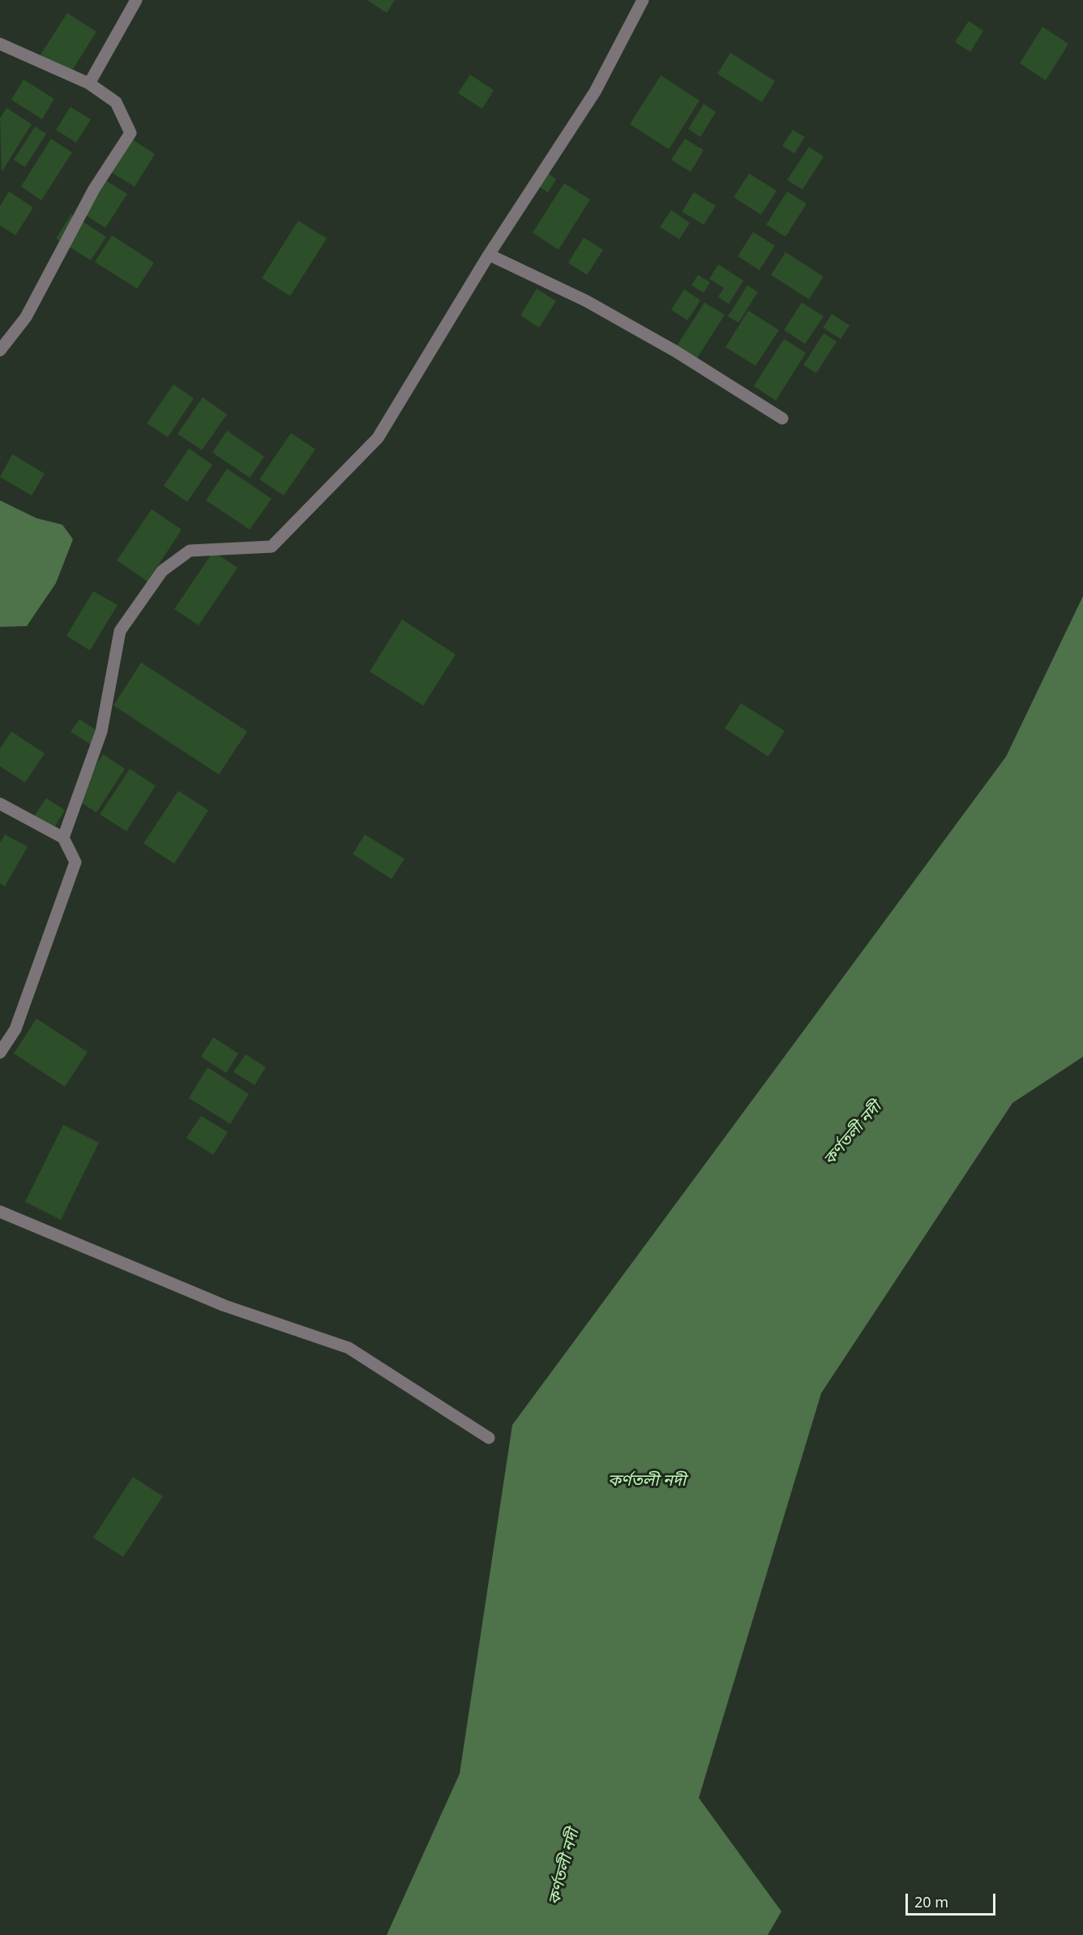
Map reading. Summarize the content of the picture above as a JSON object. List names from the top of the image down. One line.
{"water":["কর্ণতলী নদী"],"scale_bar":"20 m"}
